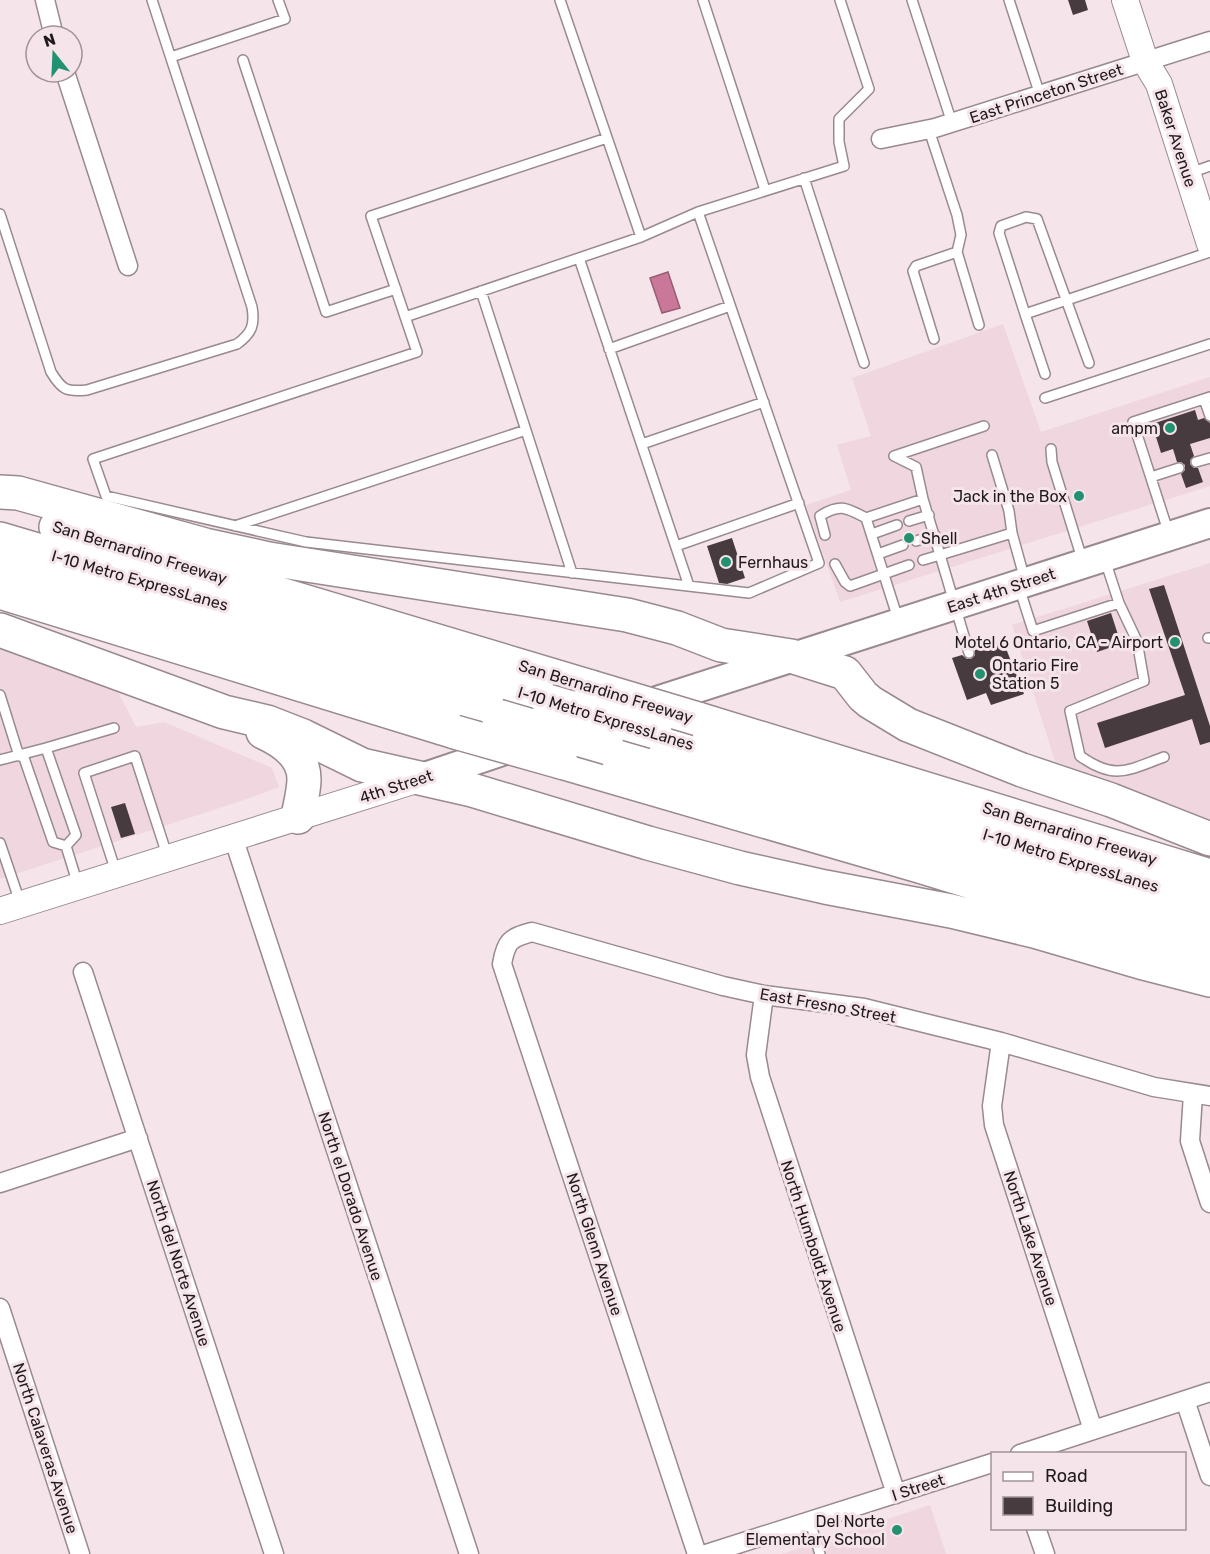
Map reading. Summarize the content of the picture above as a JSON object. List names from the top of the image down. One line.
{"streets":{"highway":["San Bernardino Freeway","I-10 Metro ExpressLanes"],"main road":["Baker Avenue","East 4th Street","4th Street"],"street":["East Princeton Street","East Fresno Street","North el Dorado Avenue","North Lake Avenue","North Glenn Avenue","North Humboldt Avenue","North del Norte Avenue","North Calaveras Avenue","I Street"]},"crossings":[["East Princeton Street","Baker Avenue"],["East 4th Street","4th Street"],["4th Street","North el Dorado Avenue"],["East Fresno Street","North Lake Avenue"],["East Fresno Street","North Glenn Avenue"],["East Fresno Street","North Humboldt Avenue"],["North Humboldt Avenue","I Street"]],"places":["ampm","Jack in the Box","Shell","Fernhaus","Motel 6 Ontario, CA - Airport","Ontario Fire Station 5","Del Norte Elementary School"],"legend":["Road","Building"],"north":"top"}
